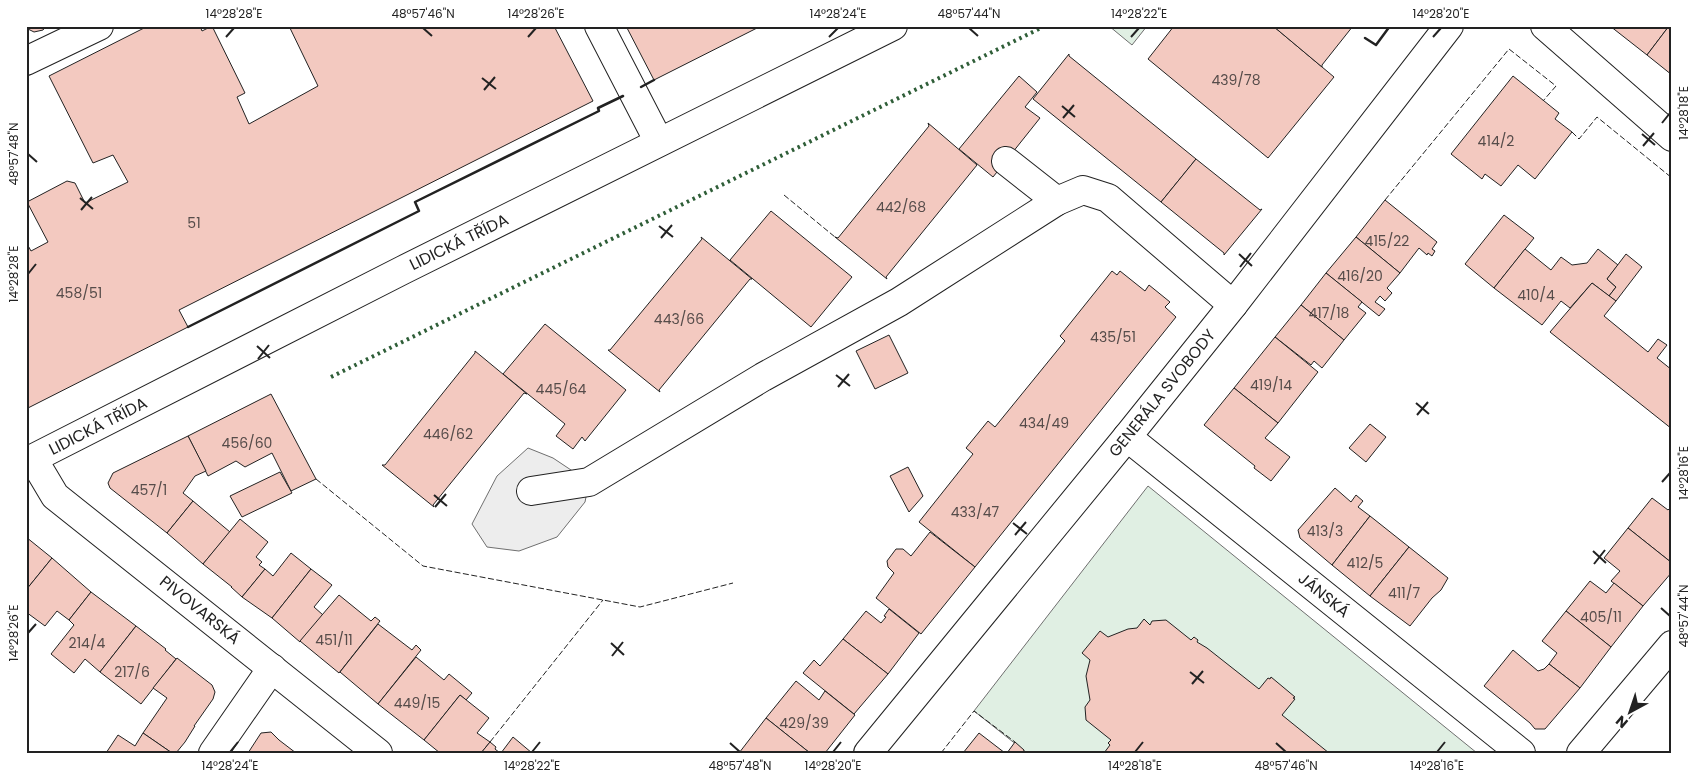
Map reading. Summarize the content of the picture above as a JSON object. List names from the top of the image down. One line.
{"streets":{"street":["LIDICKÁ TŘÍDA","GENERÁLA SVOBODY","JÁNSKÁ","PIVOVARSKÁ"]},"crossings":[["LIDICKÁ TŘÍDA","PIVOVARSKÁ"],["GENERÁLA SVOBODY","JÁNSKÁ"]],"house_numbers":["439/78","414/2","442/68","51","415/22","416/20","458/51","410/4","417/18","443/66","435/51","419/14","445/64","434/49","446/62","456/60","457/1","433/47","413/3","412/5","411/7","405/11","451/11","214/4","217/6","449/15","429/39"],"north":"bottom left","coordinates":["14°28'28\"E","48°57'46\"N","14°28'26\"E","14°28'24\"E","48°57'44\"N","14°28'22\"E","14°28'20\"E","14°28'18\"E","48°57'48\"N","14°28'16\"E"]}
